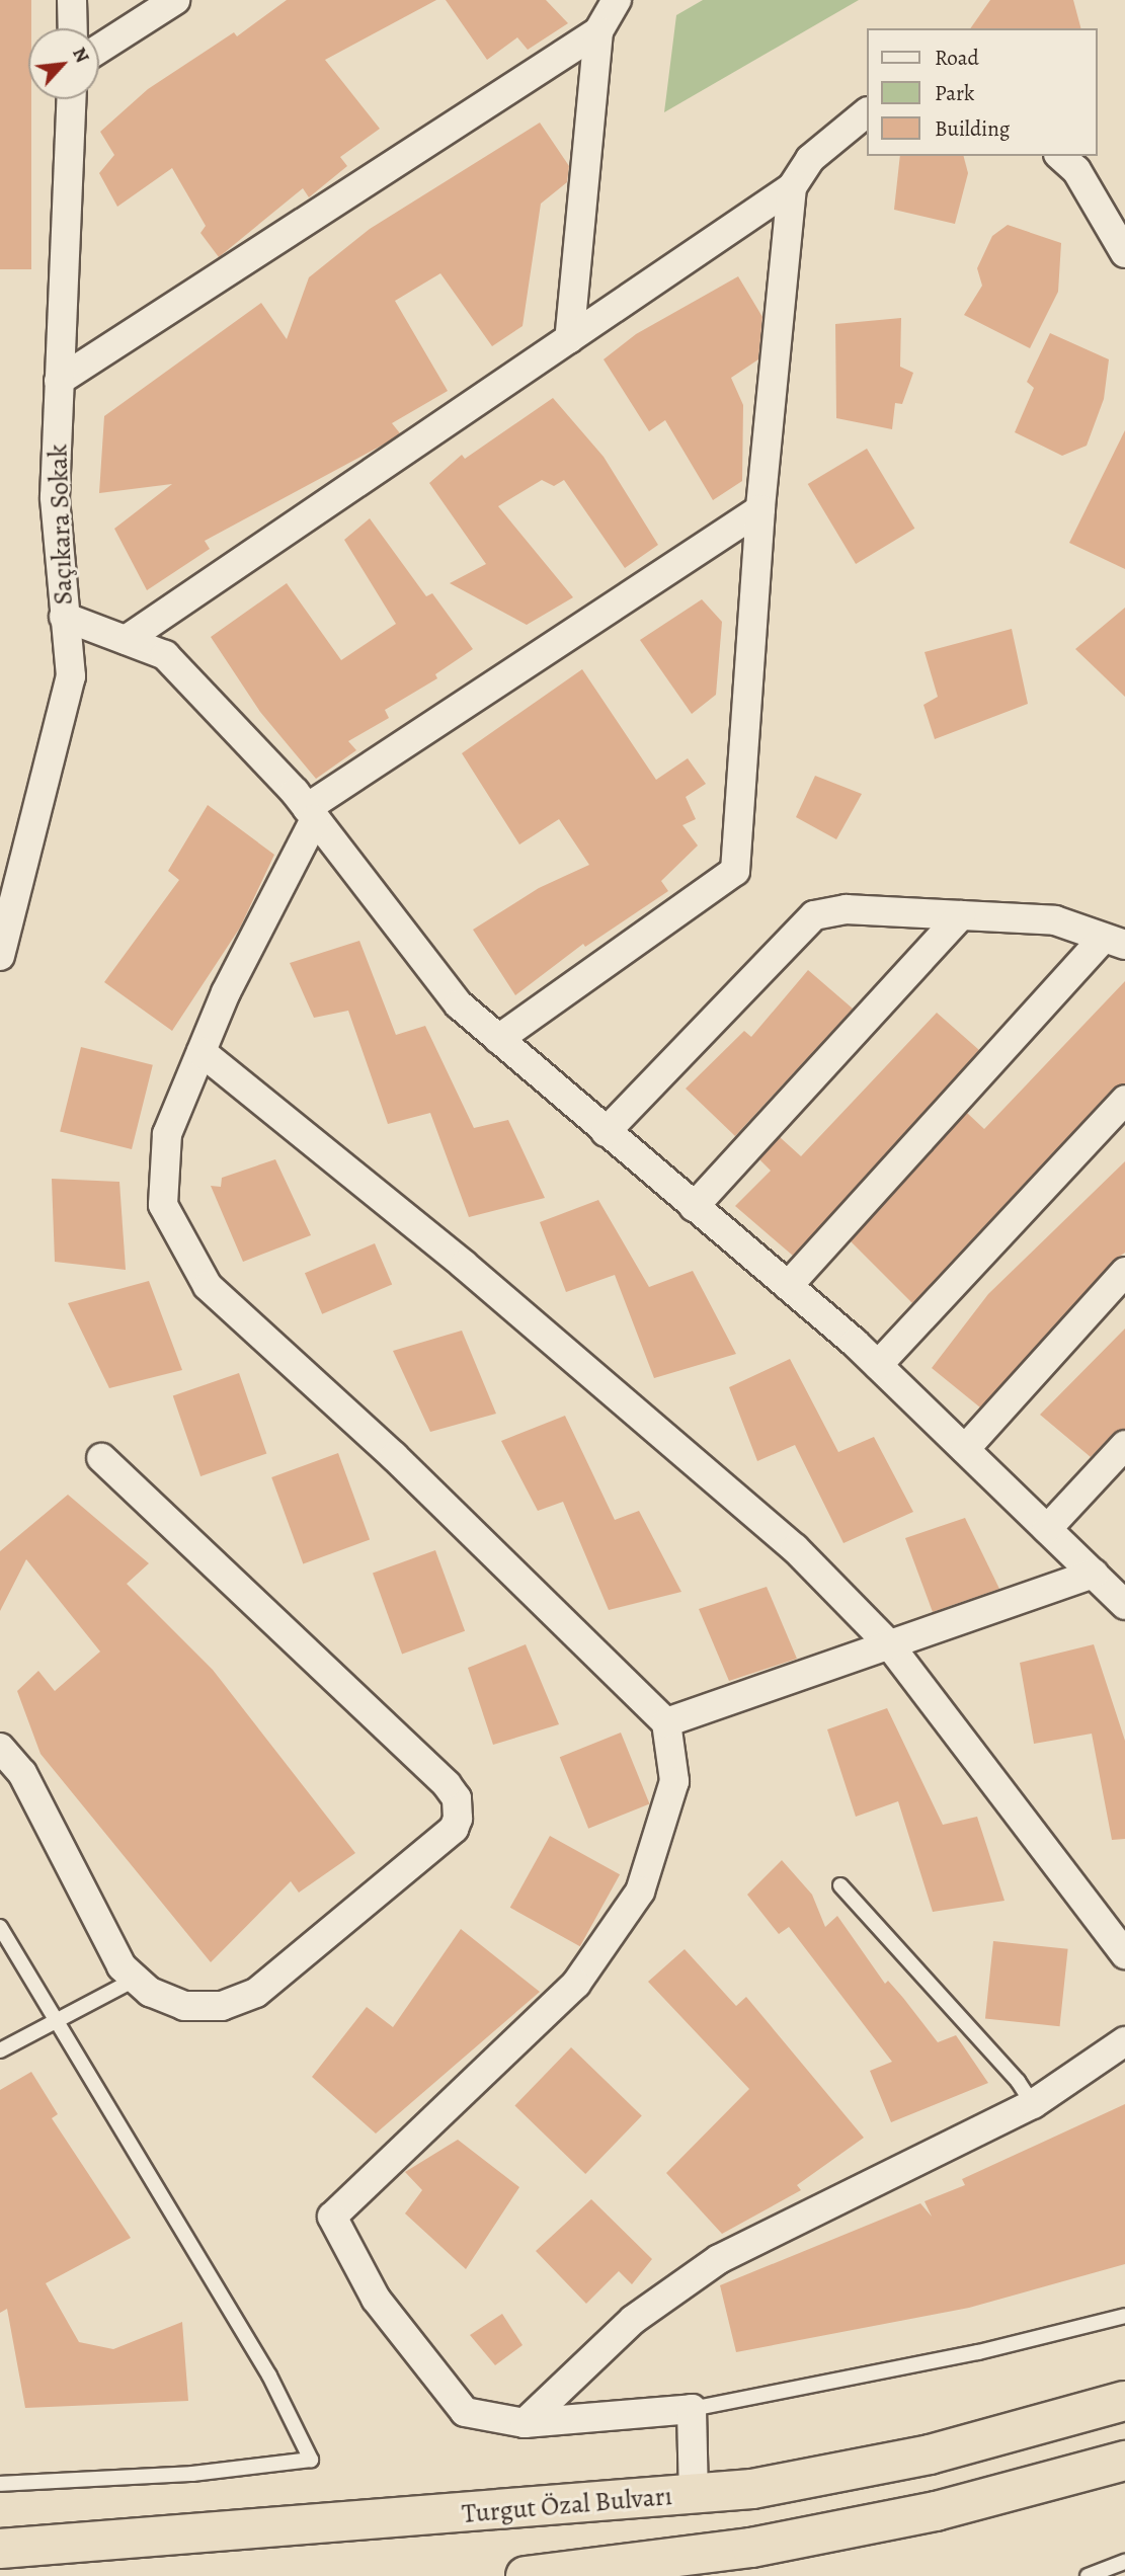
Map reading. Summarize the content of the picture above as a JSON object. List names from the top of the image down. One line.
{"streets":{"highway":["Turgut Özal Bulvarı"],"street":["Saçıkara Sokak"]},"legend":["Road","Park","Building"],"north":"top right"}
